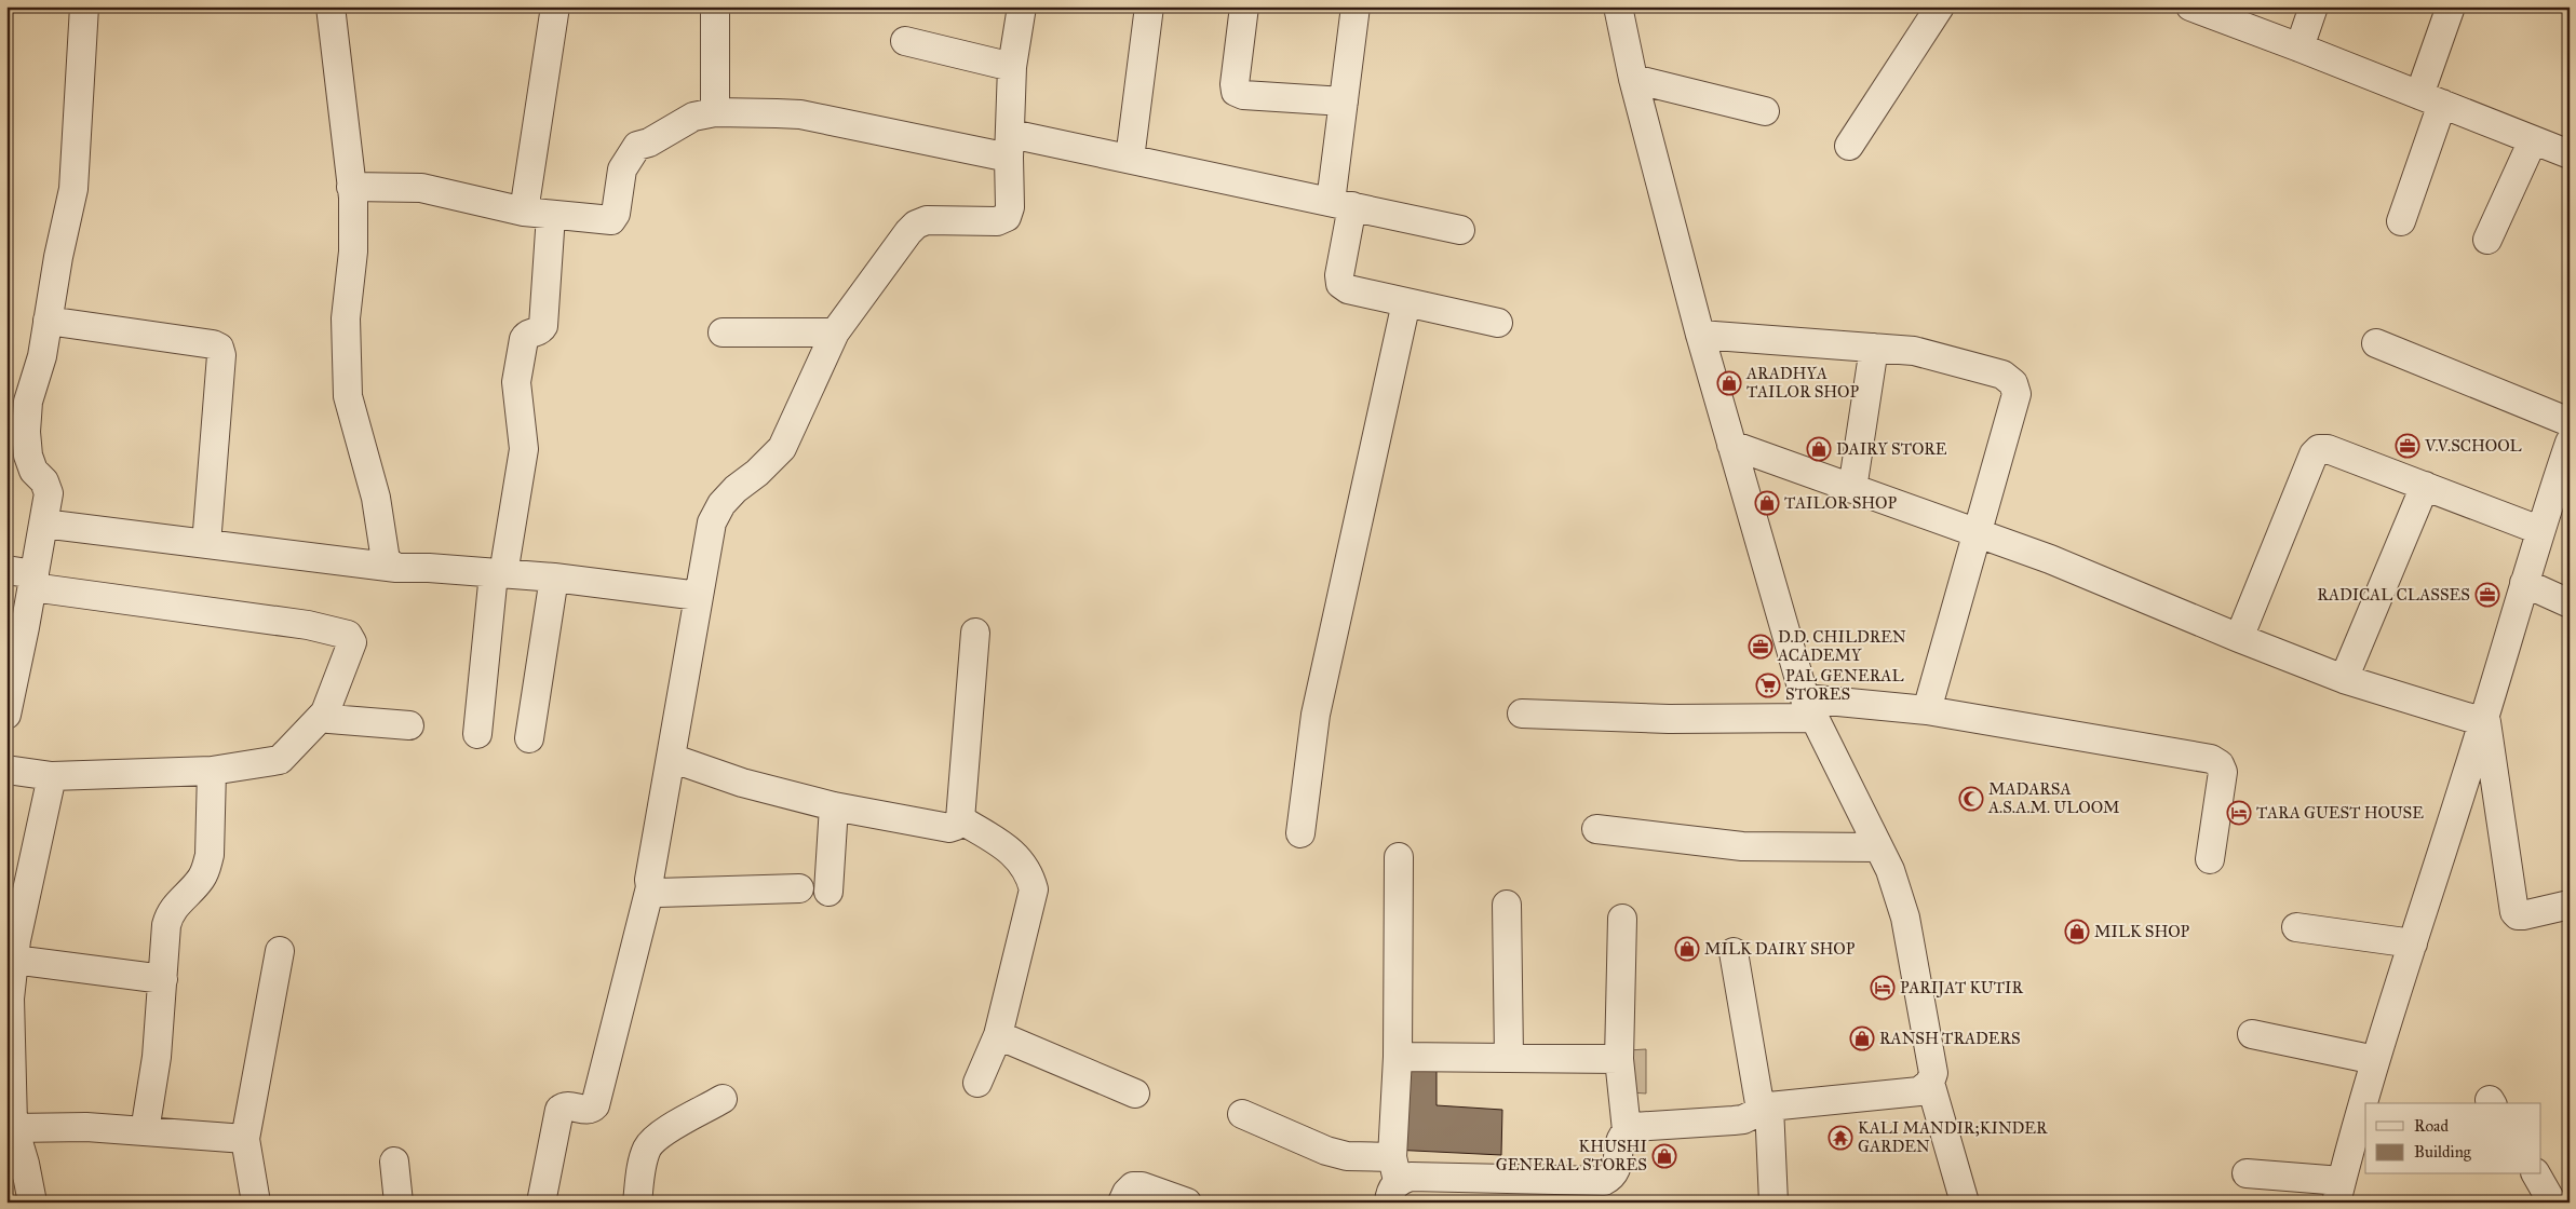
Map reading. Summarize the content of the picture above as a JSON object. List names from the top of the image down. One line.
{"places":{"shop":["ARADHYA TAILOR SHOP","DAIRY STORE","TAILOR SHOP","MILK SHOP","MILK DAIRY SHOP","RANSH TRADERS","KHUSHI GENERAL STORES"],"office":["V.V.SCHOOL","RADICAL CLASSES","D.D. CHILDREN ACADEMY"],"supermarket":["PAL GENERAL STORES"],"mosque":["MADARSA A.S.A.M. ULOOM"],"hotel":["TARA GUEST HOUSE","PARIJAT KUTIR"],"temple":["KALI MANDIR;KINDER GARDEN"]},"legend":["Road","Building"]}
